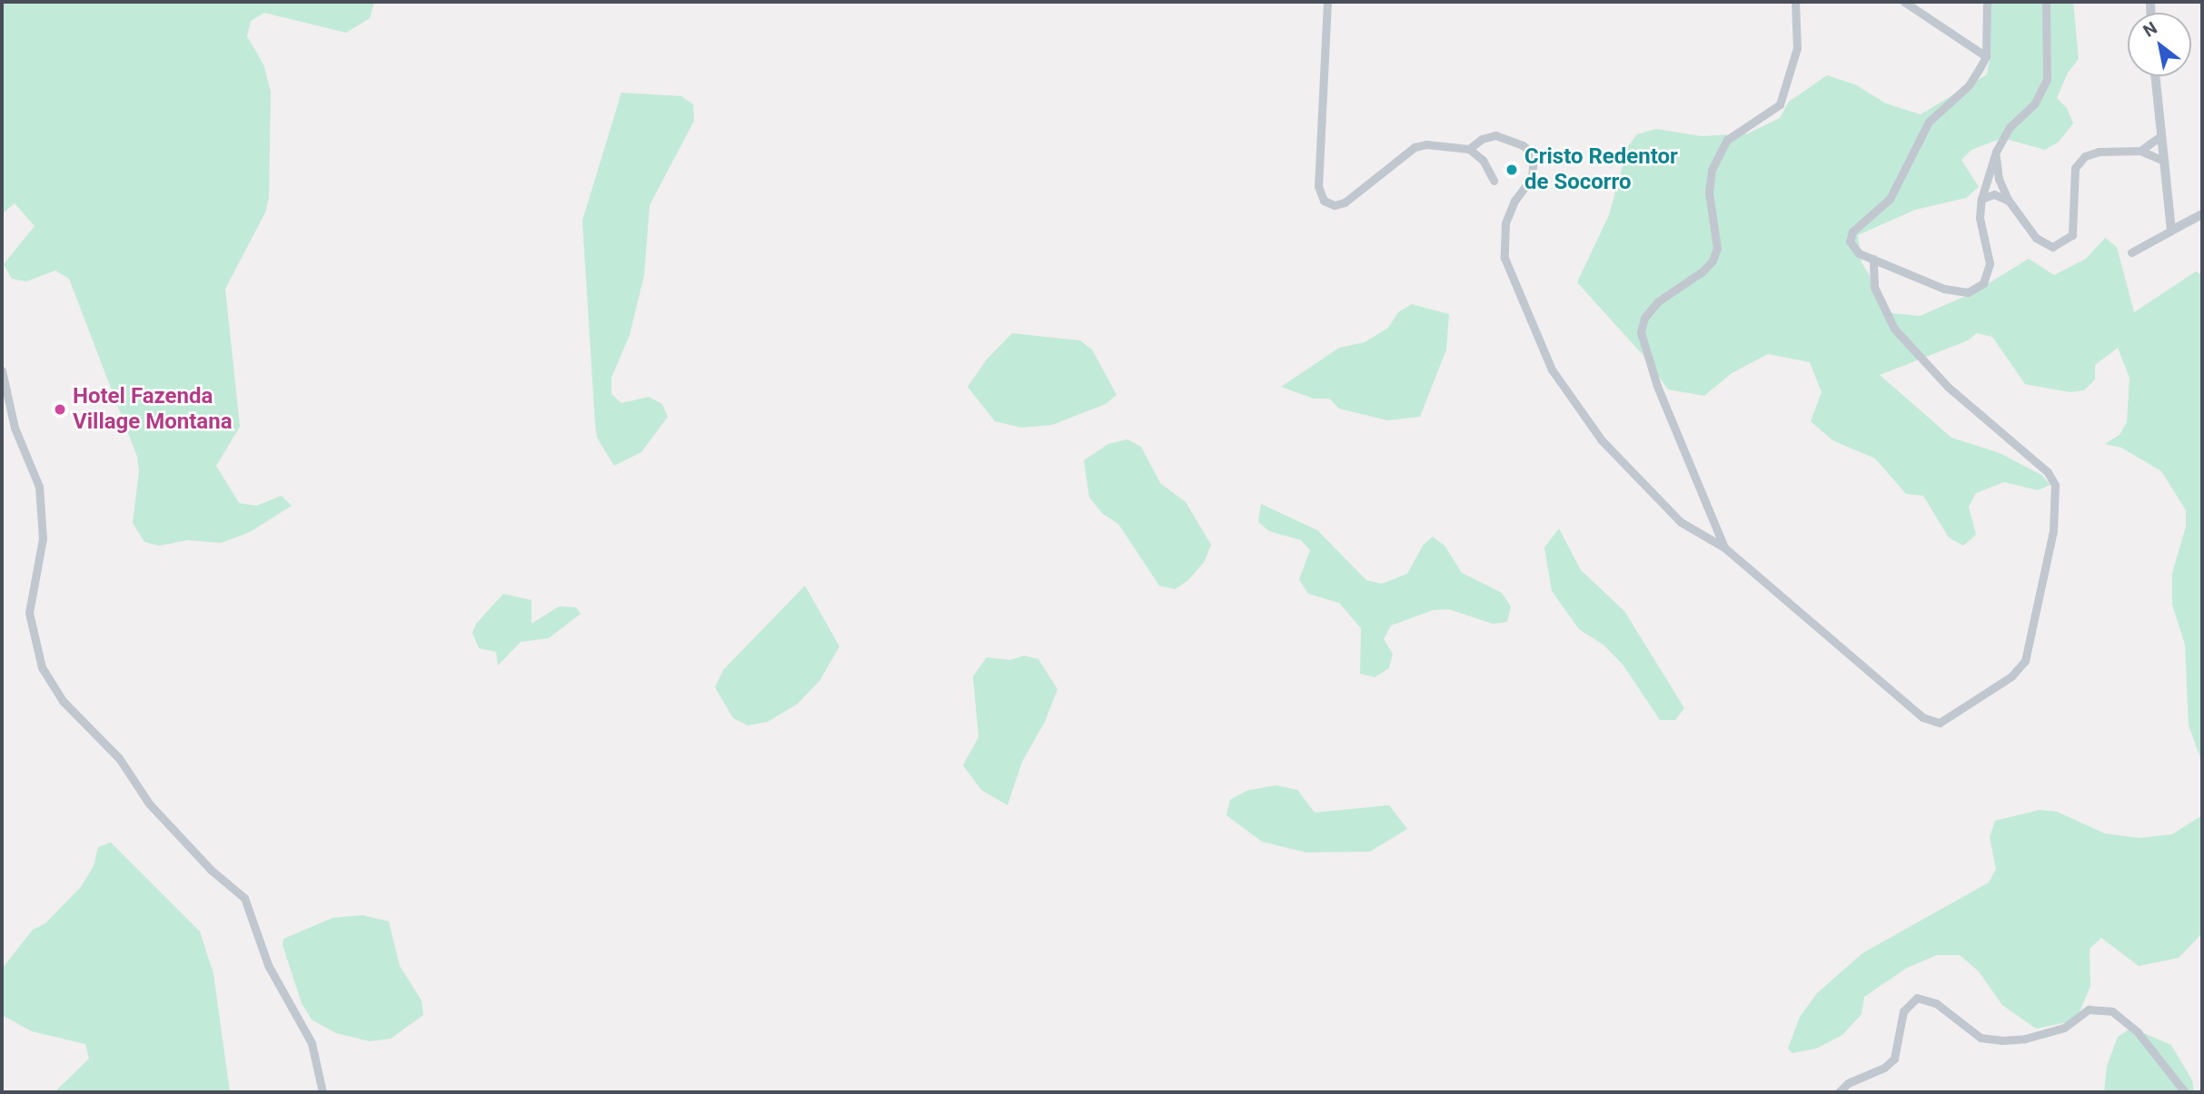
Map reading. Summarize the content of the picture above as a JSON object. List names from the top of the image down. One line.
{"places":["Cristo Redentor de Socorro","Hotel Fazenda Village Montana"],"north":"top left"}
